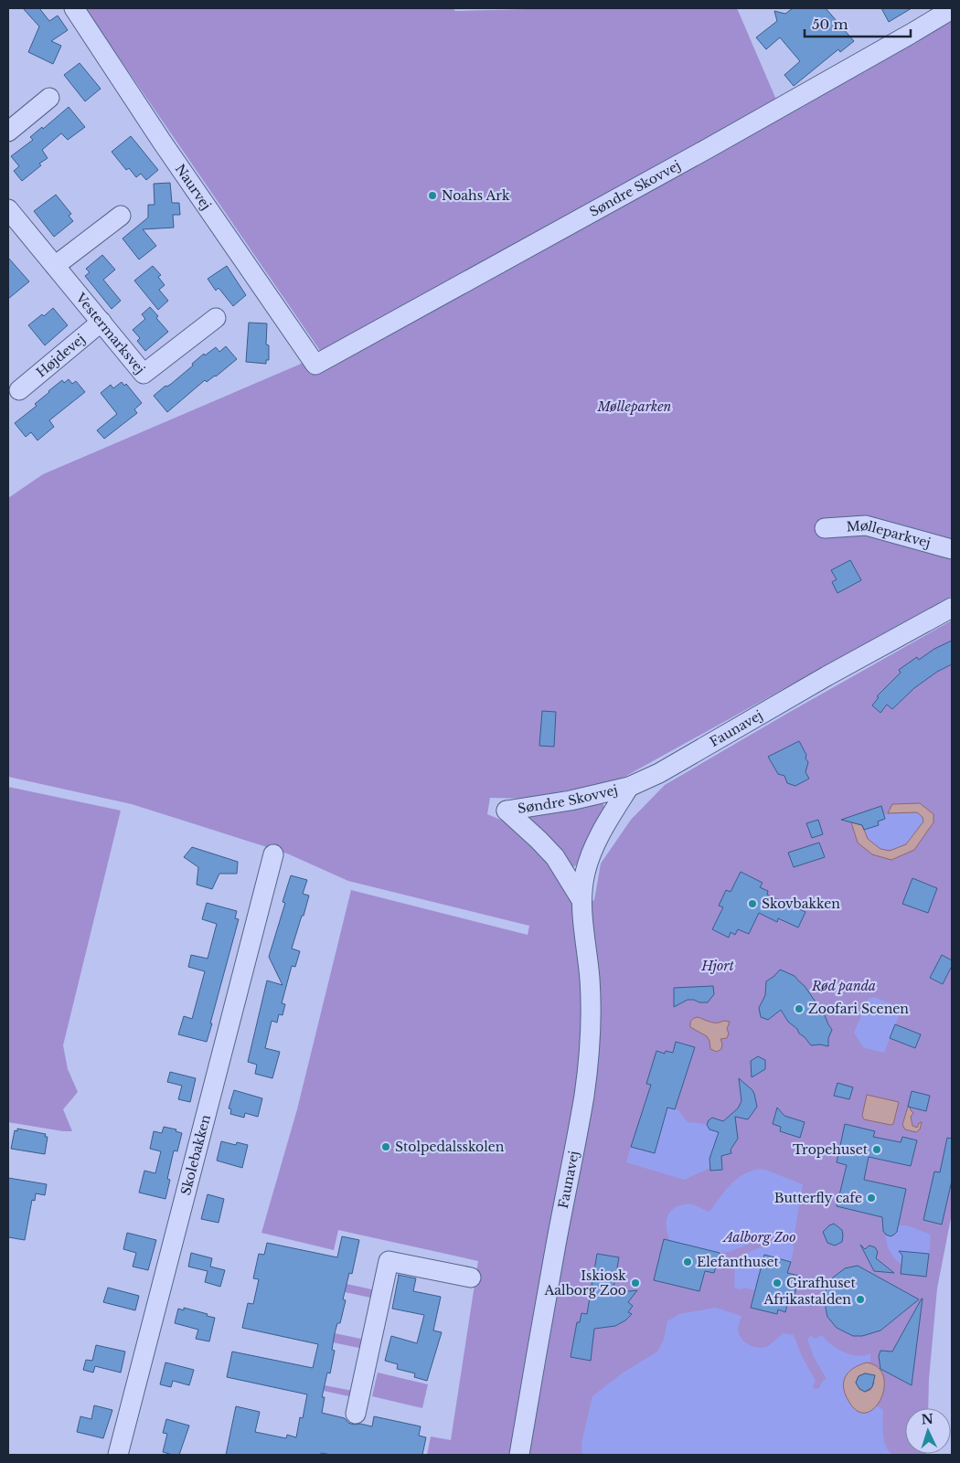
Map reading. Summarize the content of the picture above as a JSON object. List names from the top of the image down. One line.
{"streets":{"street":["Naurvej","Søndre Skovvej","Vestermarksvej","Højdevej","Mølleparkvej","Faunavej","Skolebakken"]},"crossings":[["Naurvej","Søndre Skovvej"],["Søndre Skovvej","Faunavej"],["Vestermarksvej","Højdevej"]],"parks":["Mølleparken","Hjort","Rød panda","Aalborg Zoo"],"places":["Noahs Ark","Skovbakken","Zoofari Scenen","Stolpedalsskolen","Tropehuset","Butterfly cafe","Elefanthuset","Iskiosk Aalborg Zoo","Girafhuset","Afrikastalden"],"scale_bar":"50 m","north":"top"}
